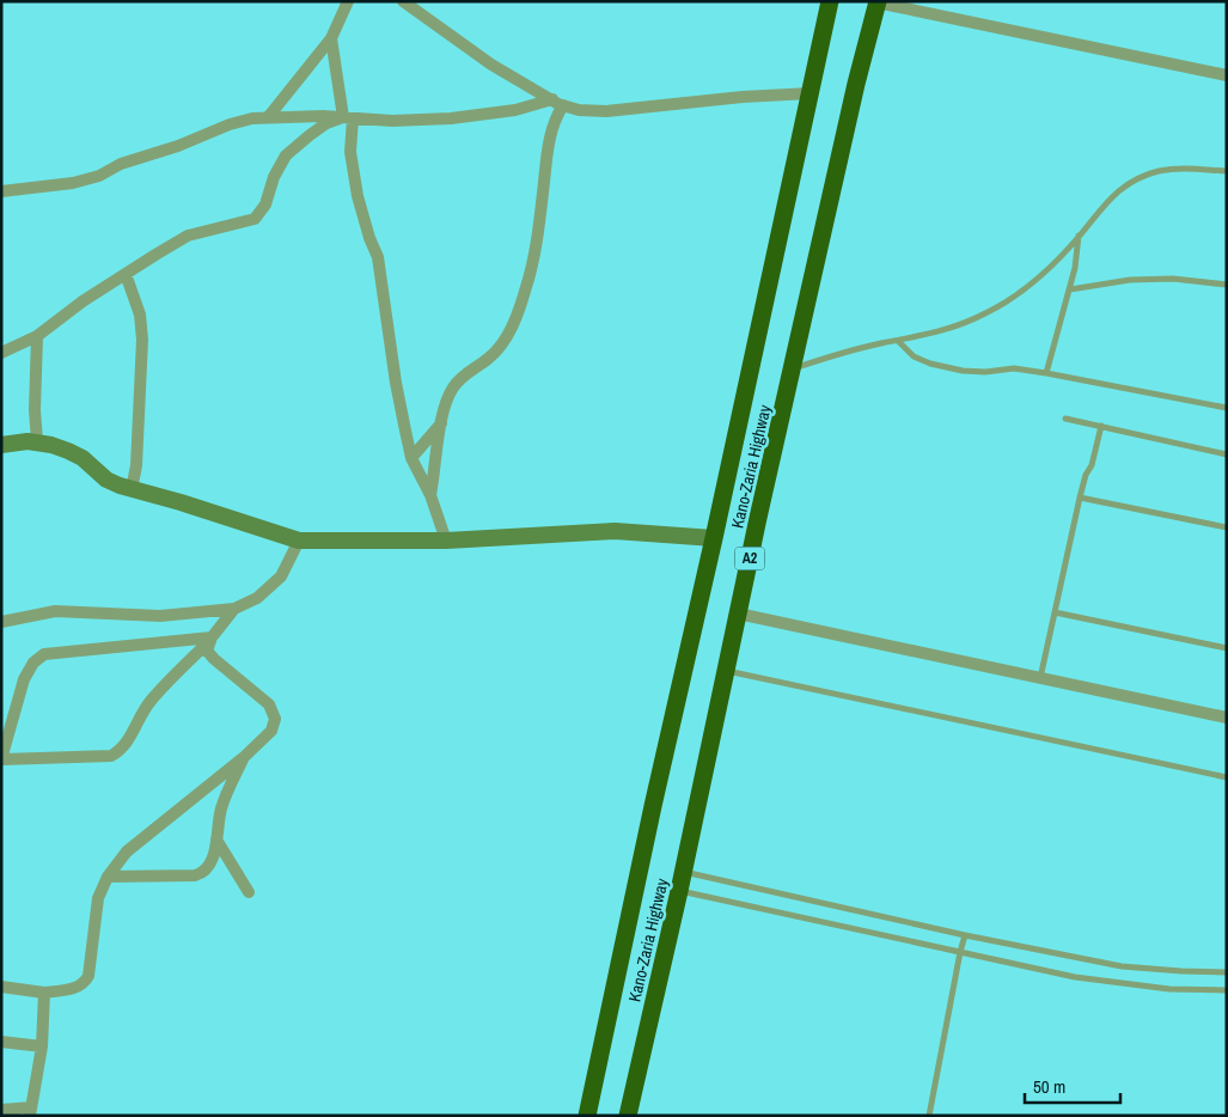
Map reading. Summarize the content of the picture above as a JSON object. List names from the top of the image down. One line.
{"streets":{"highway":["Kano-Zaria Highway","A2"]},"scale_bar":"50 m"}
